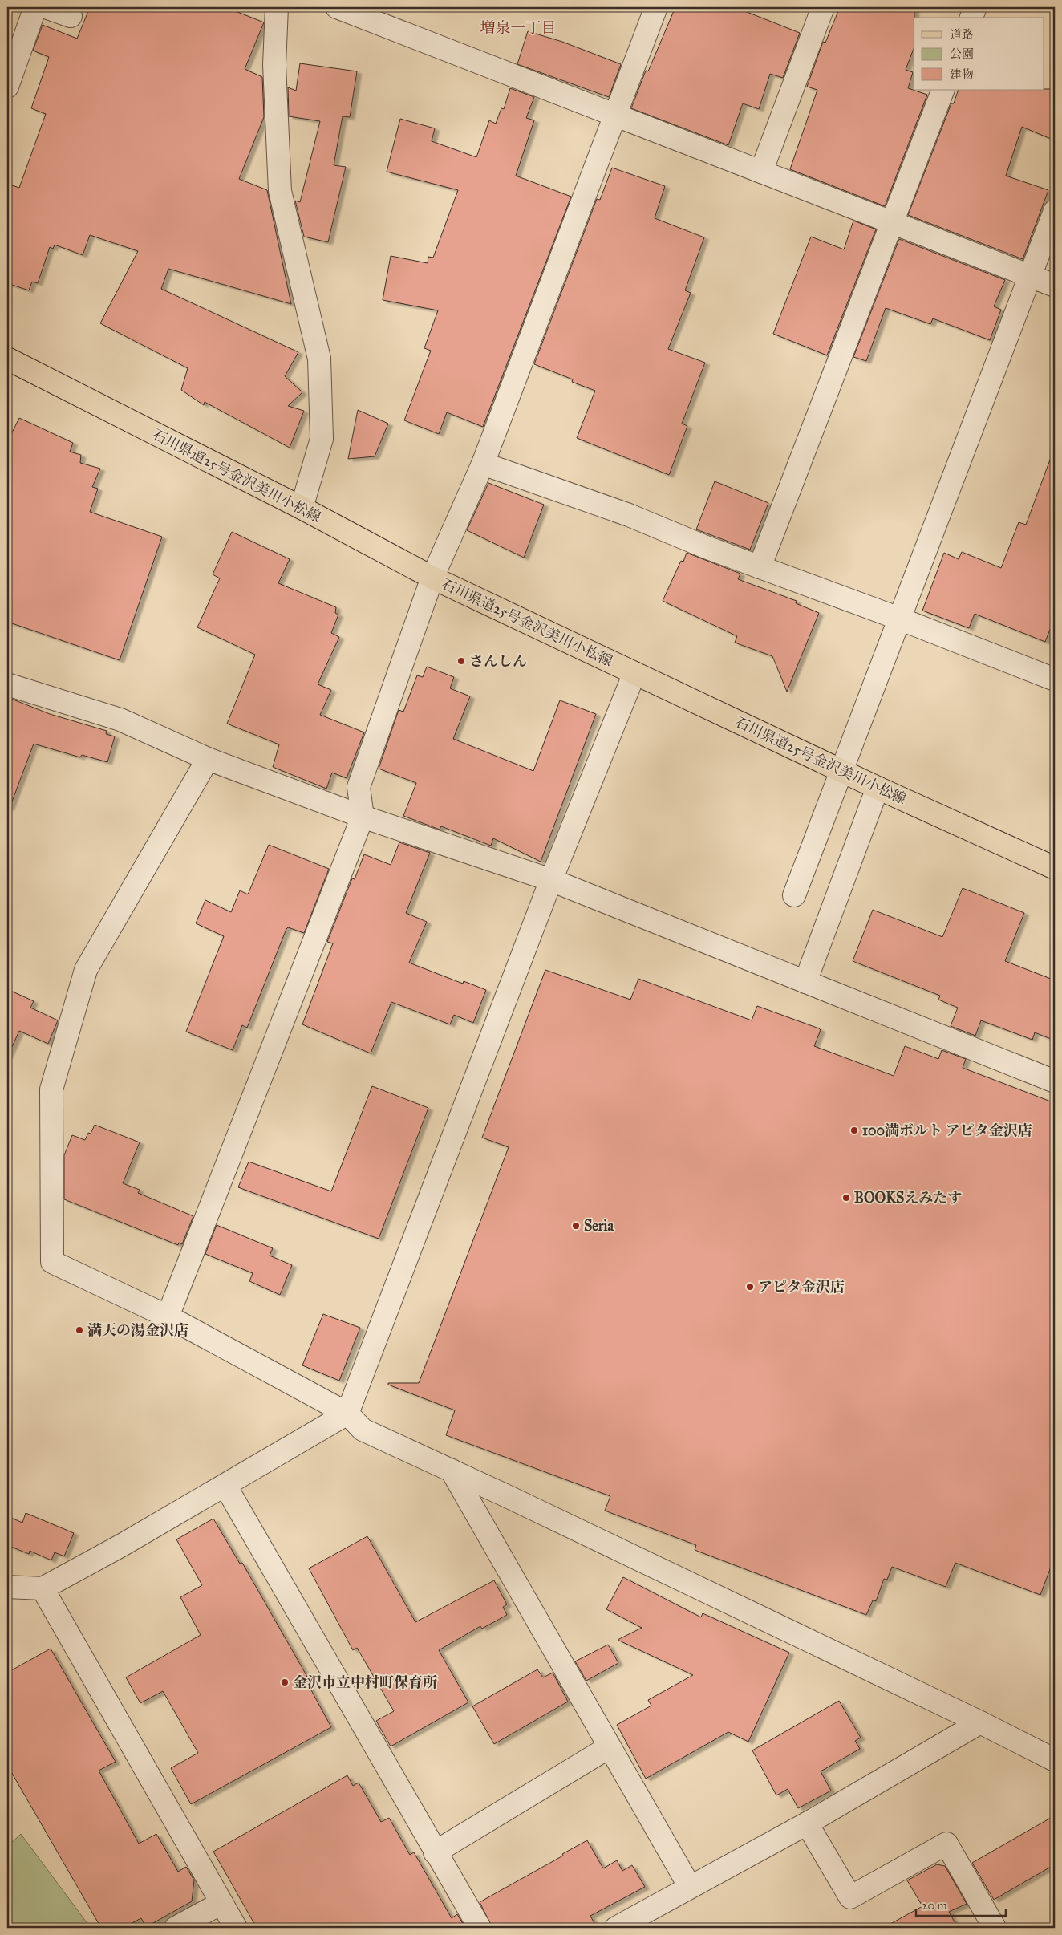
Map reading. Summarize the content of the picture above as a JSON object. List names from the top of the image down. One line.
{"streets":{"main road":["石川県道25号金沢美川小松線"]},"districts":["増泉一丁目"],"places":["さんしん","100満ボルト アピタ金沢店","BOOKSえみたす","Seria","アピタ金沢店","満天の湯金沢店","金沢市立中村町保育所"],"legend":["道路","公園","建物"],"scale_bar":"20 m"}
